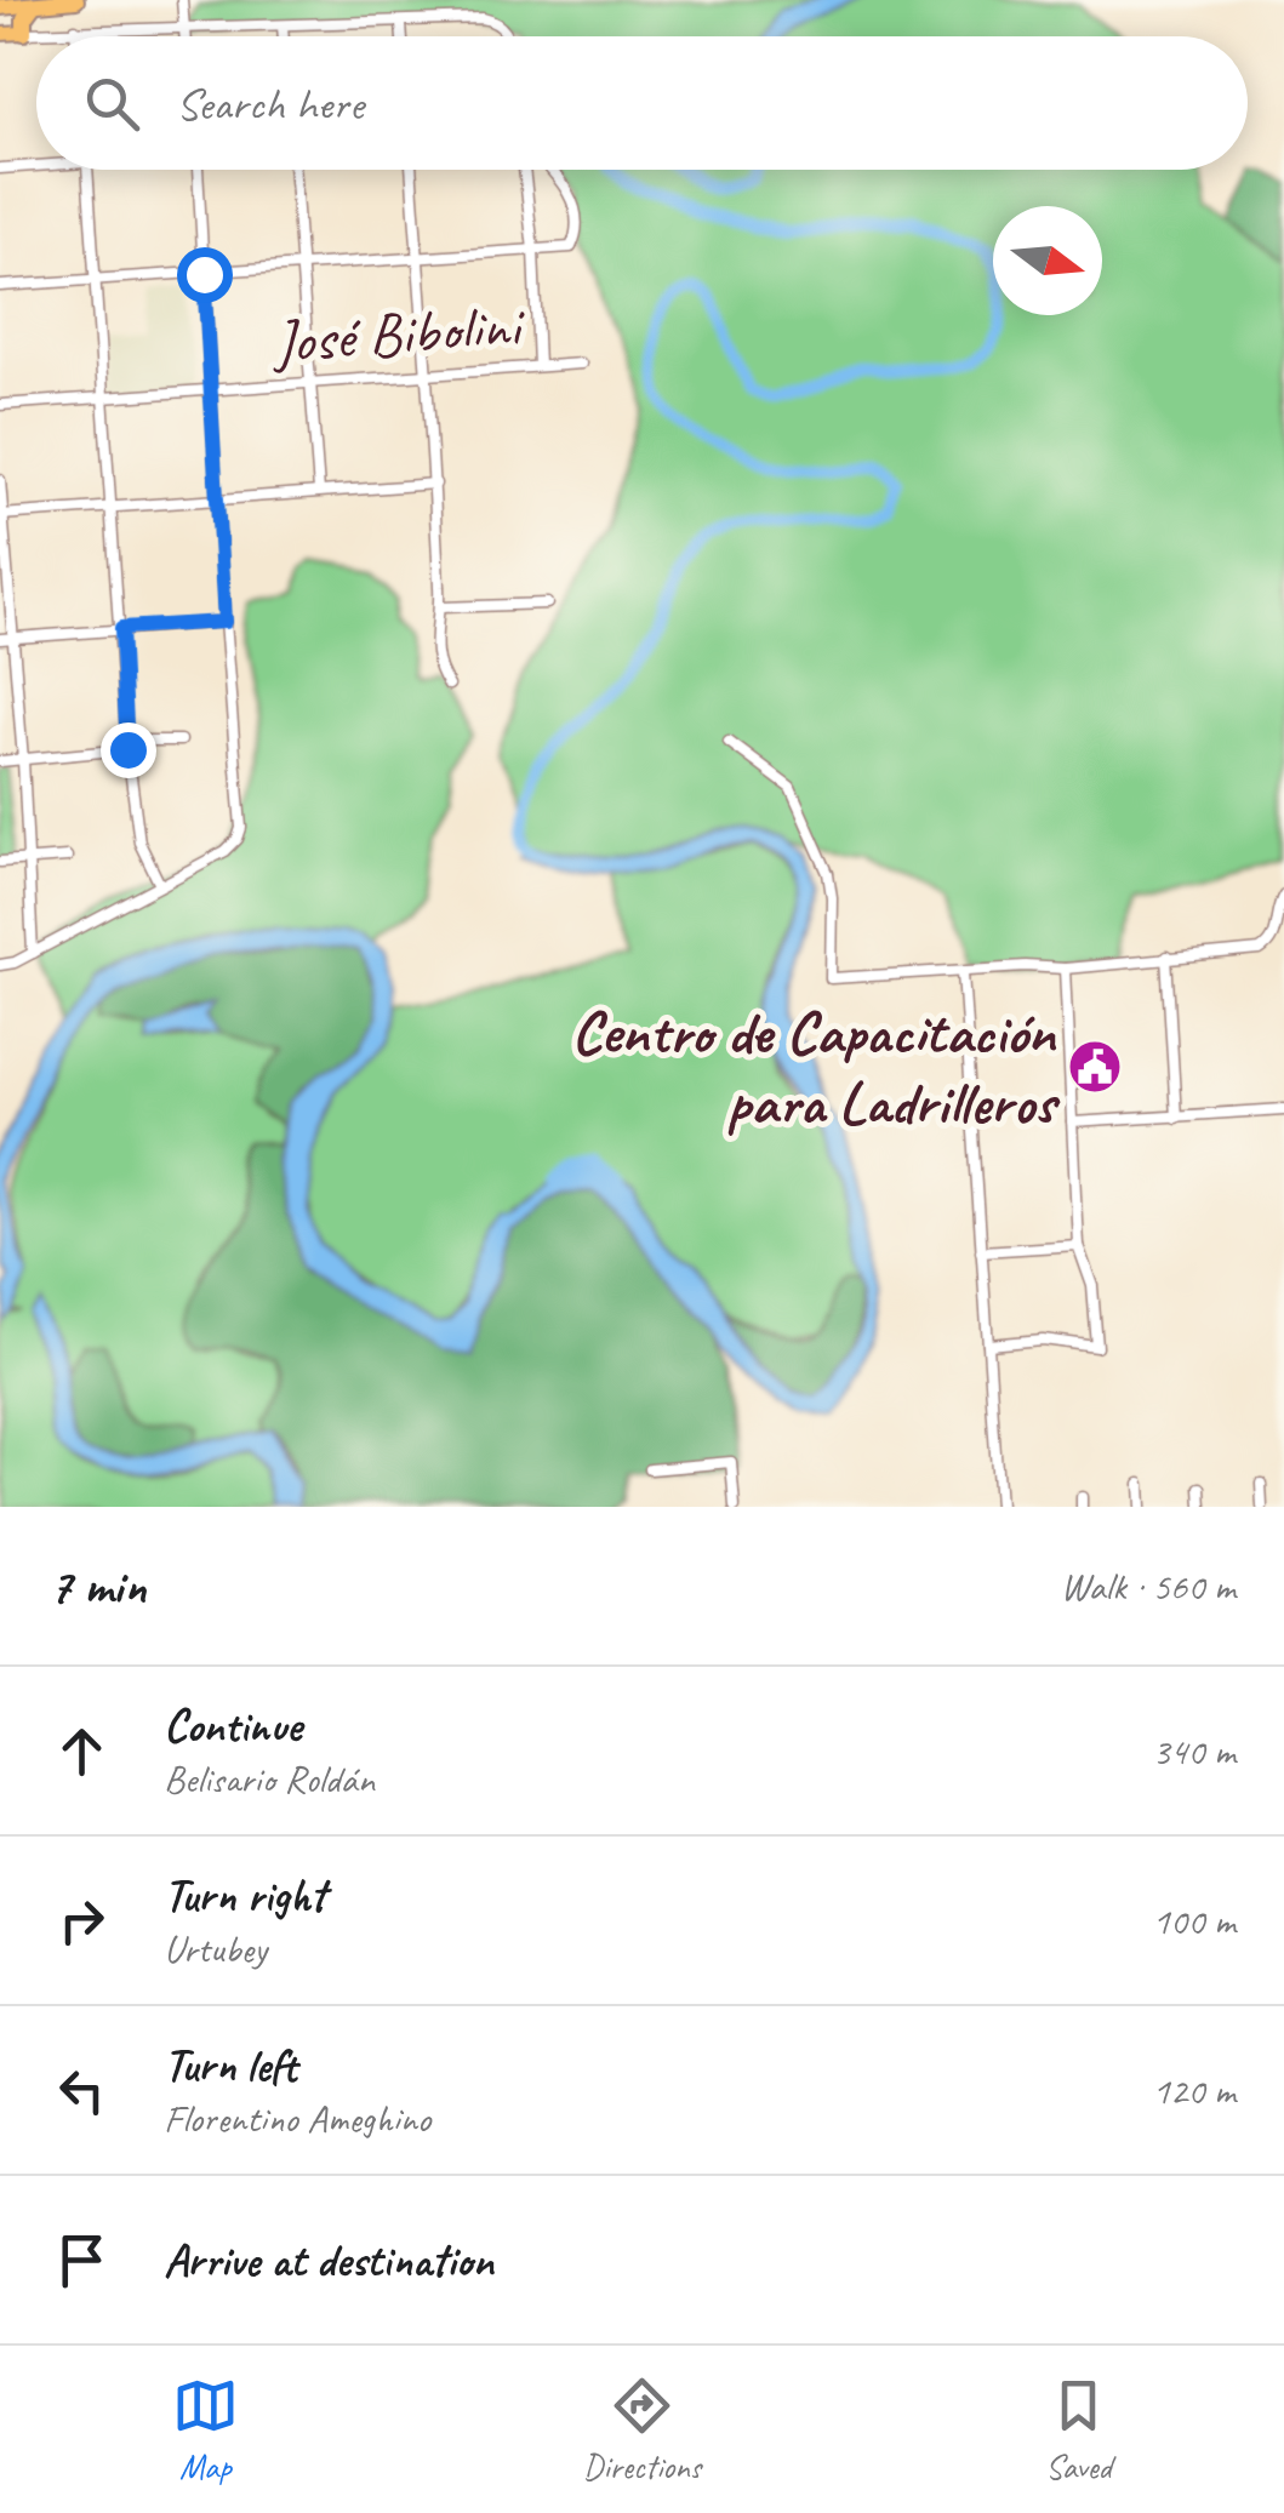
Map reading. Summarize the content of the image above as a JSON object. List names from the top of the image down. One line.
{"streets":{"street":["José Bibolini"]},"places":{"public building":["Centro de Capacitación para Ladrilleros"]},"north":"right","page":{"search":"Search here","heading":["7 min","Walk · 560 m"],"list":[["Continue","Belisario Roldán","340 m"],["Turn right","Urtubey","100 m"],["Turn left","Florentino Ameghino","120 m"],"Arrive at destination"],"nav":["Map","Directions","Saved"]}}
